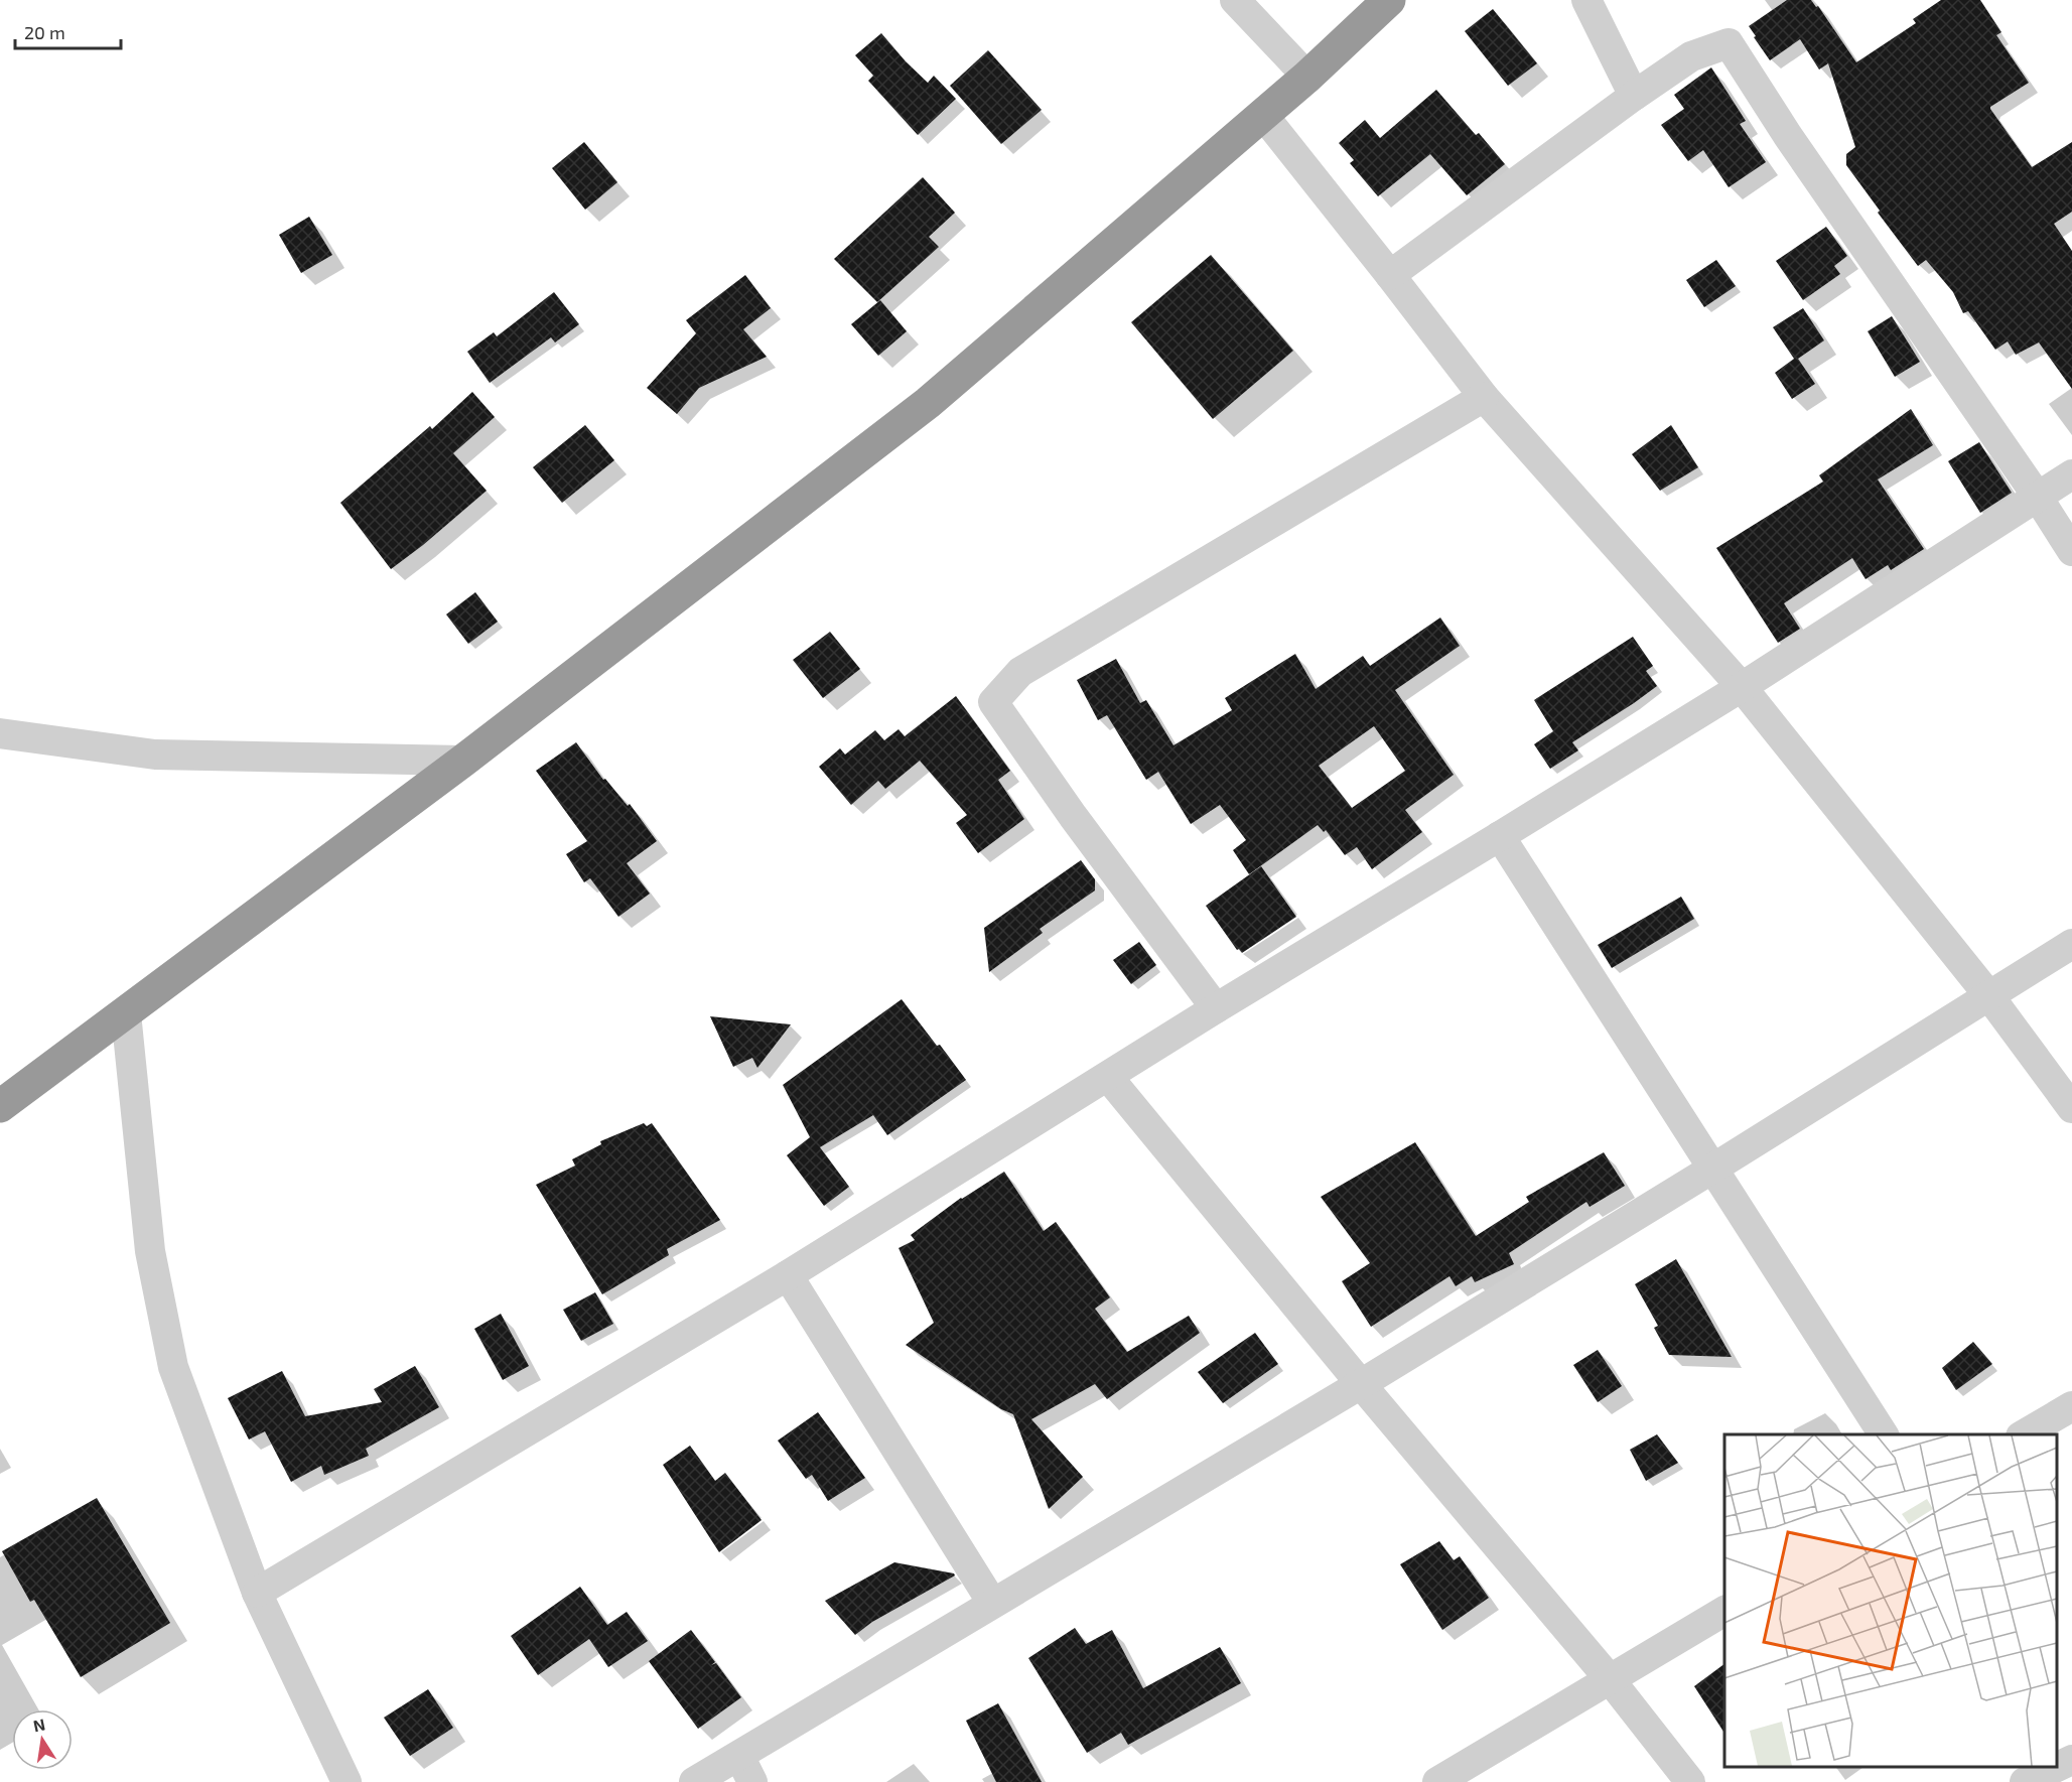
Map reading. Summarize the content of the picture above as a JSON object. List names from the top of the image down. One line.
{"scale_bar":"20 m","north":"top"}
